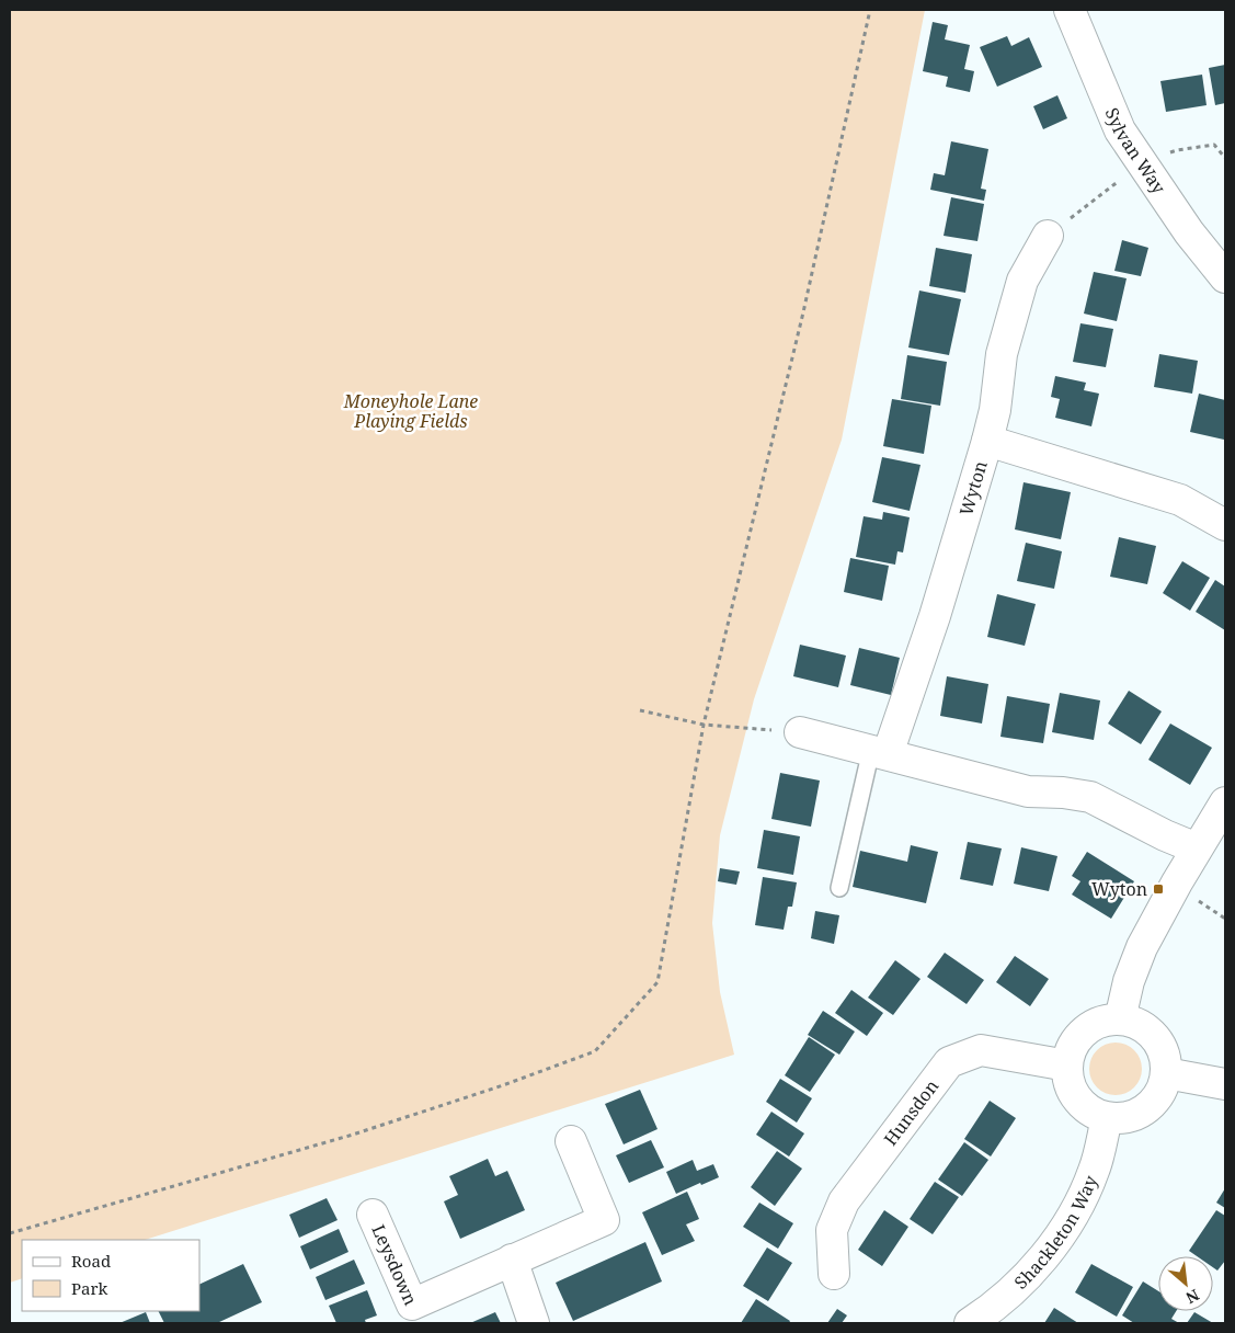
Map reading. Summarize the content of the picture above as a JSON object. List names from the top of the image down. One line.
{"streets":{"street":["Sylvan Way","Wyton","Hunsdon","Shackleton Way","Leysdown"]},"crossings":[["Hunsdon","Shackleton Way"]],"parks":["Moneyhole Lane Playing Fields"],"places":{"transit":["Wyton"]},"legend":["Road","Park"],"north":"bottom right"}
